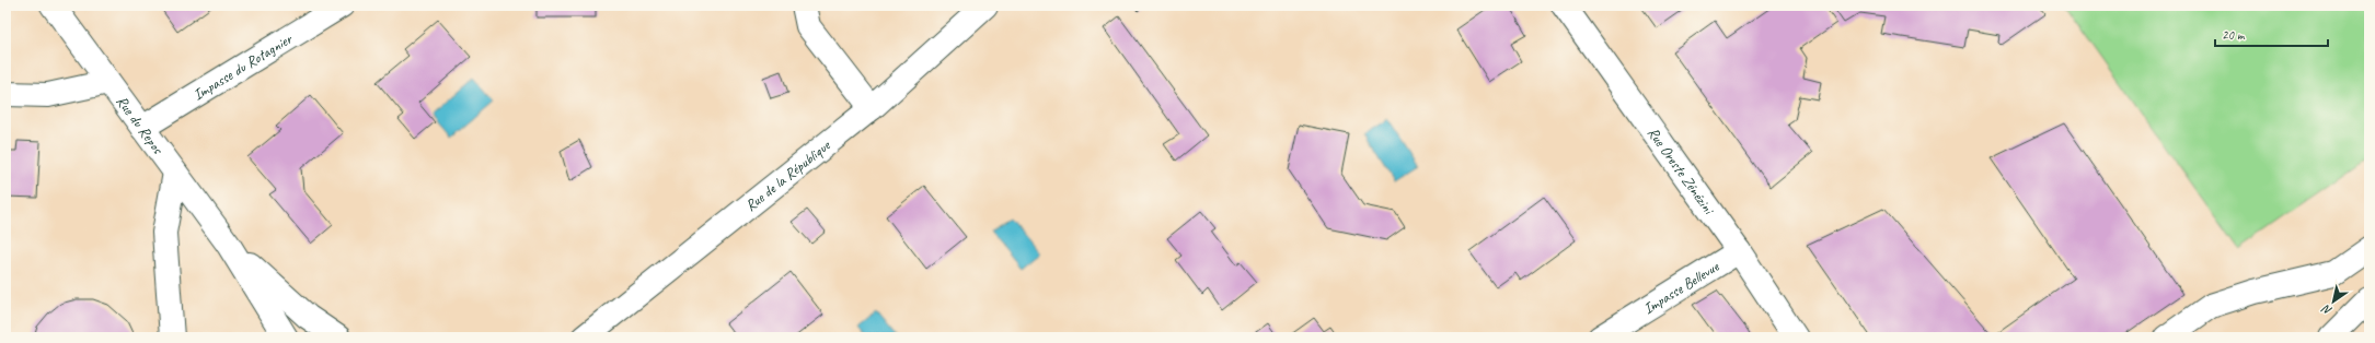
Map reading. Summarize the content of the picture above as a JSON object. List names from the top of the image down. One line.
{"streets":{"street":["Impasse du Rotagnier","Rue du Repos","Rue Oreste Zénézini","Rue de la République","Impasse Bellevue"]},"crossings":[["Impasse du Rotagnier","Rue du Repos"],["Rue Oreste Zénézini","Impasse Bellevue"]],"scale_bar":"20 m","north":"bottom left"}
